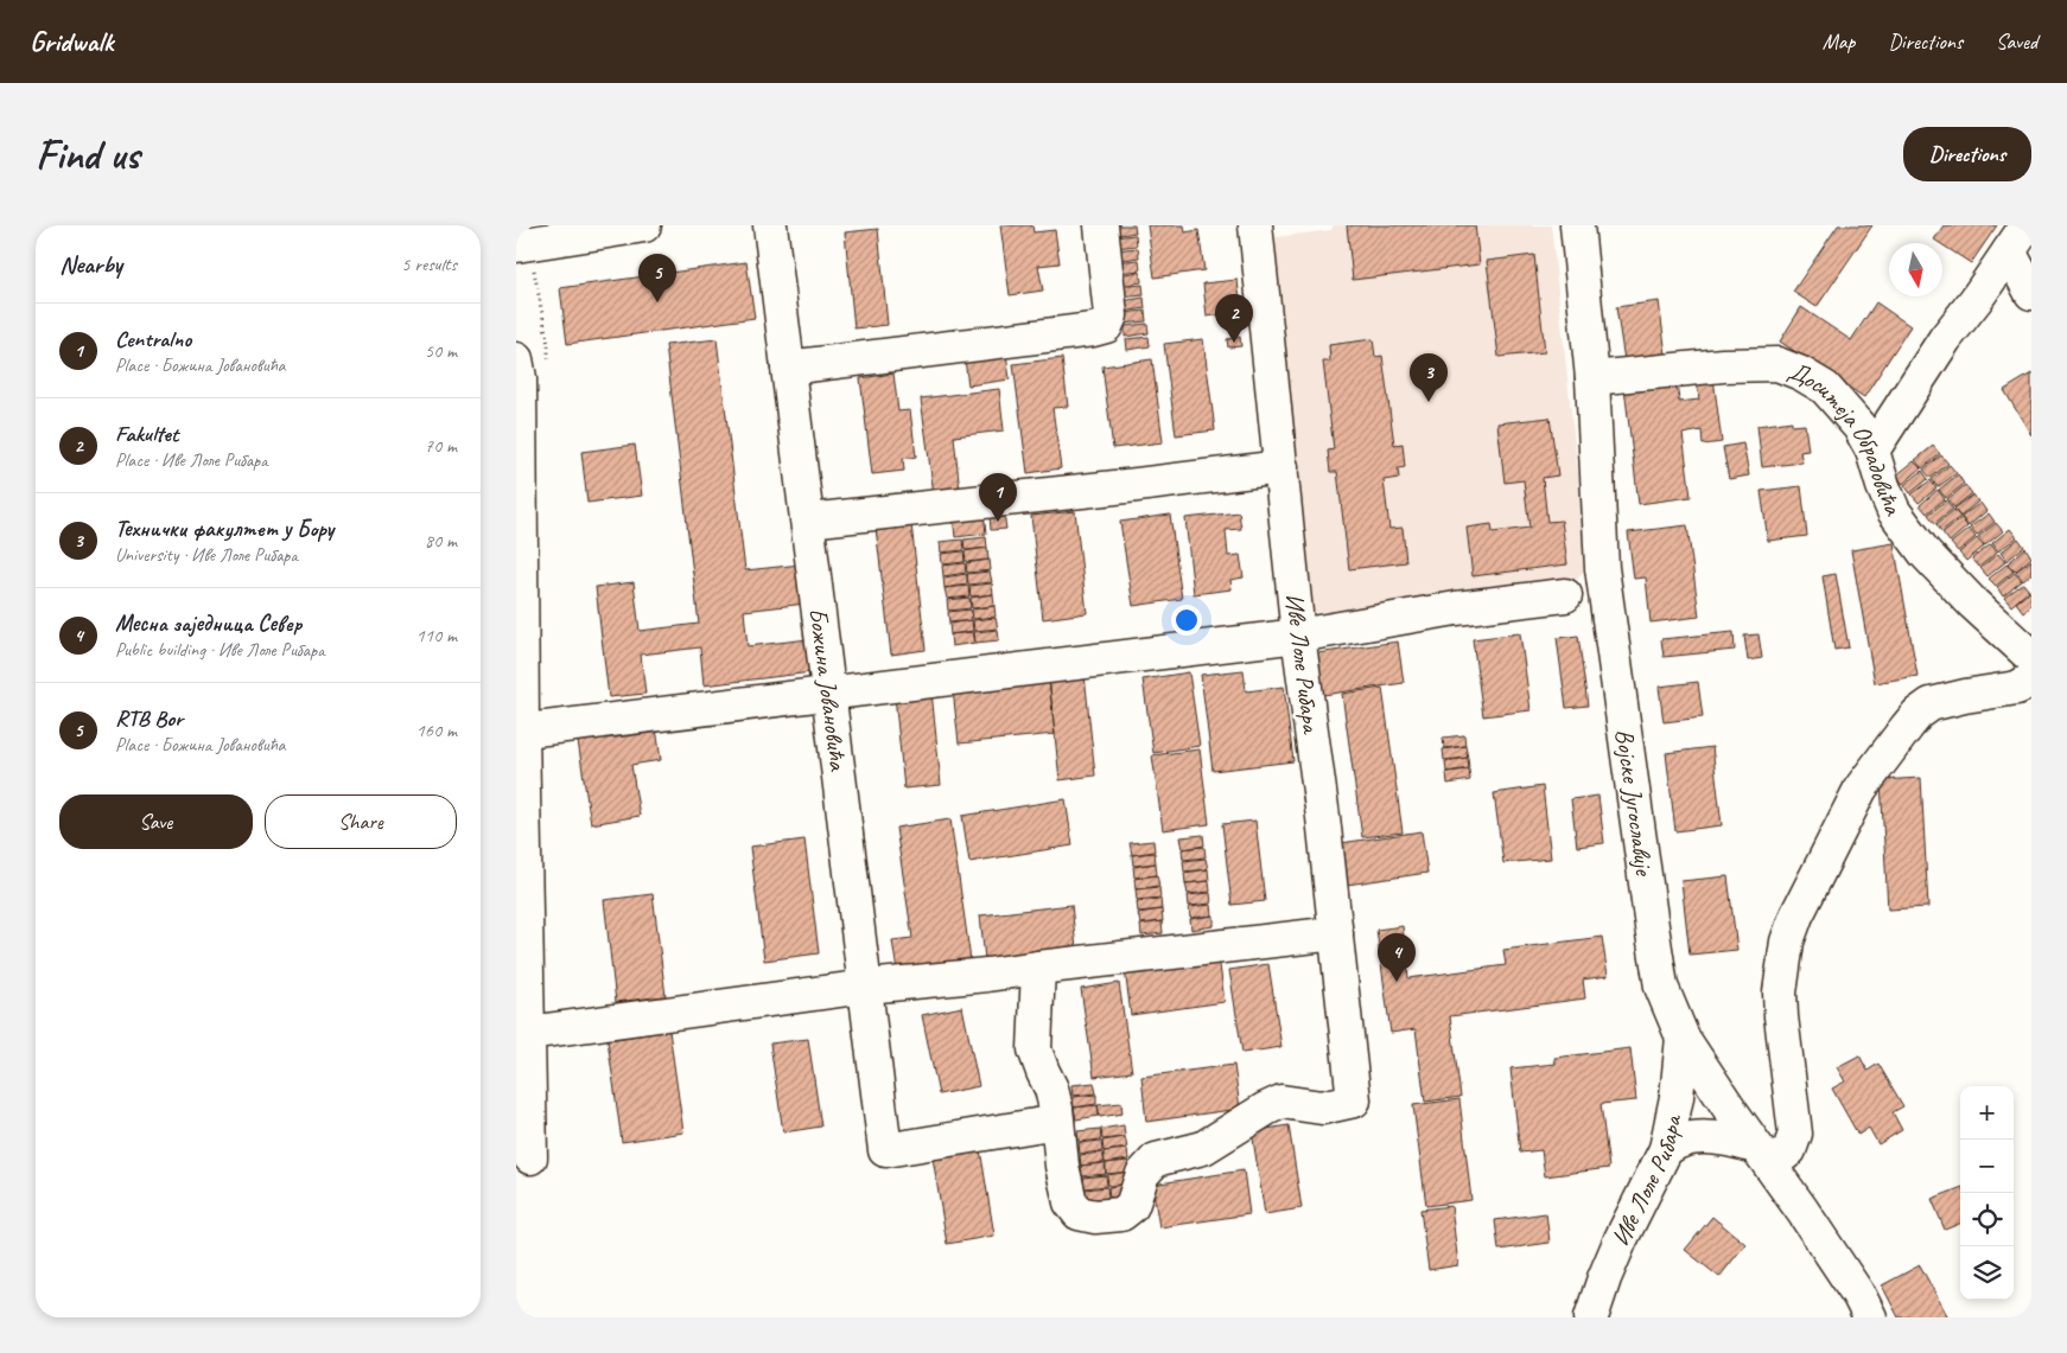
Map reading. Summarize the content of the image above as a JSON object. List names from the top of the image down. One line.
{"streets":{"street":["Доситеја Обрадовића","Иве Лоле Рибара","Божина Јовановића","Војске Југославије"]},"crossings":[["Доситеја Обрадовића","Војске Југославије"],["Иве Лоле Рибара","Божина Јовановића"],["Иве Лоле Рибара","Војске Југославије"]],"north":"bottom","page":{"header":"Gridwalk","nav":["Map","Directions","Saved"],"buttons":["Directions",["Save","Share"]],"title":"Find us","heading":["Nearby","5 results"],"pins":["5","2","3","1","4"],"list":[{"mark":"1","name":"Centralno","note":"Place · Божина Јовановића","value":"50 m"},{"mark":"2","name":"Fakultet","note":"Place · Иве Лоле Рибара","value":"70 m"},{"mark":"3","name":"Технички факултет у Бору","note":"University · Иве Лоле Рибара","value":"80 m"},{"mark":"4","name":"Месна заједница Север","note":"Public building · Иве Лоле Рибара","value":"110 m"},{"mark":"5","name":"RTB Bor","note":"Place · Божина Јовановића","value":"160 m"}],"map_buttons":["+","−"]}}
